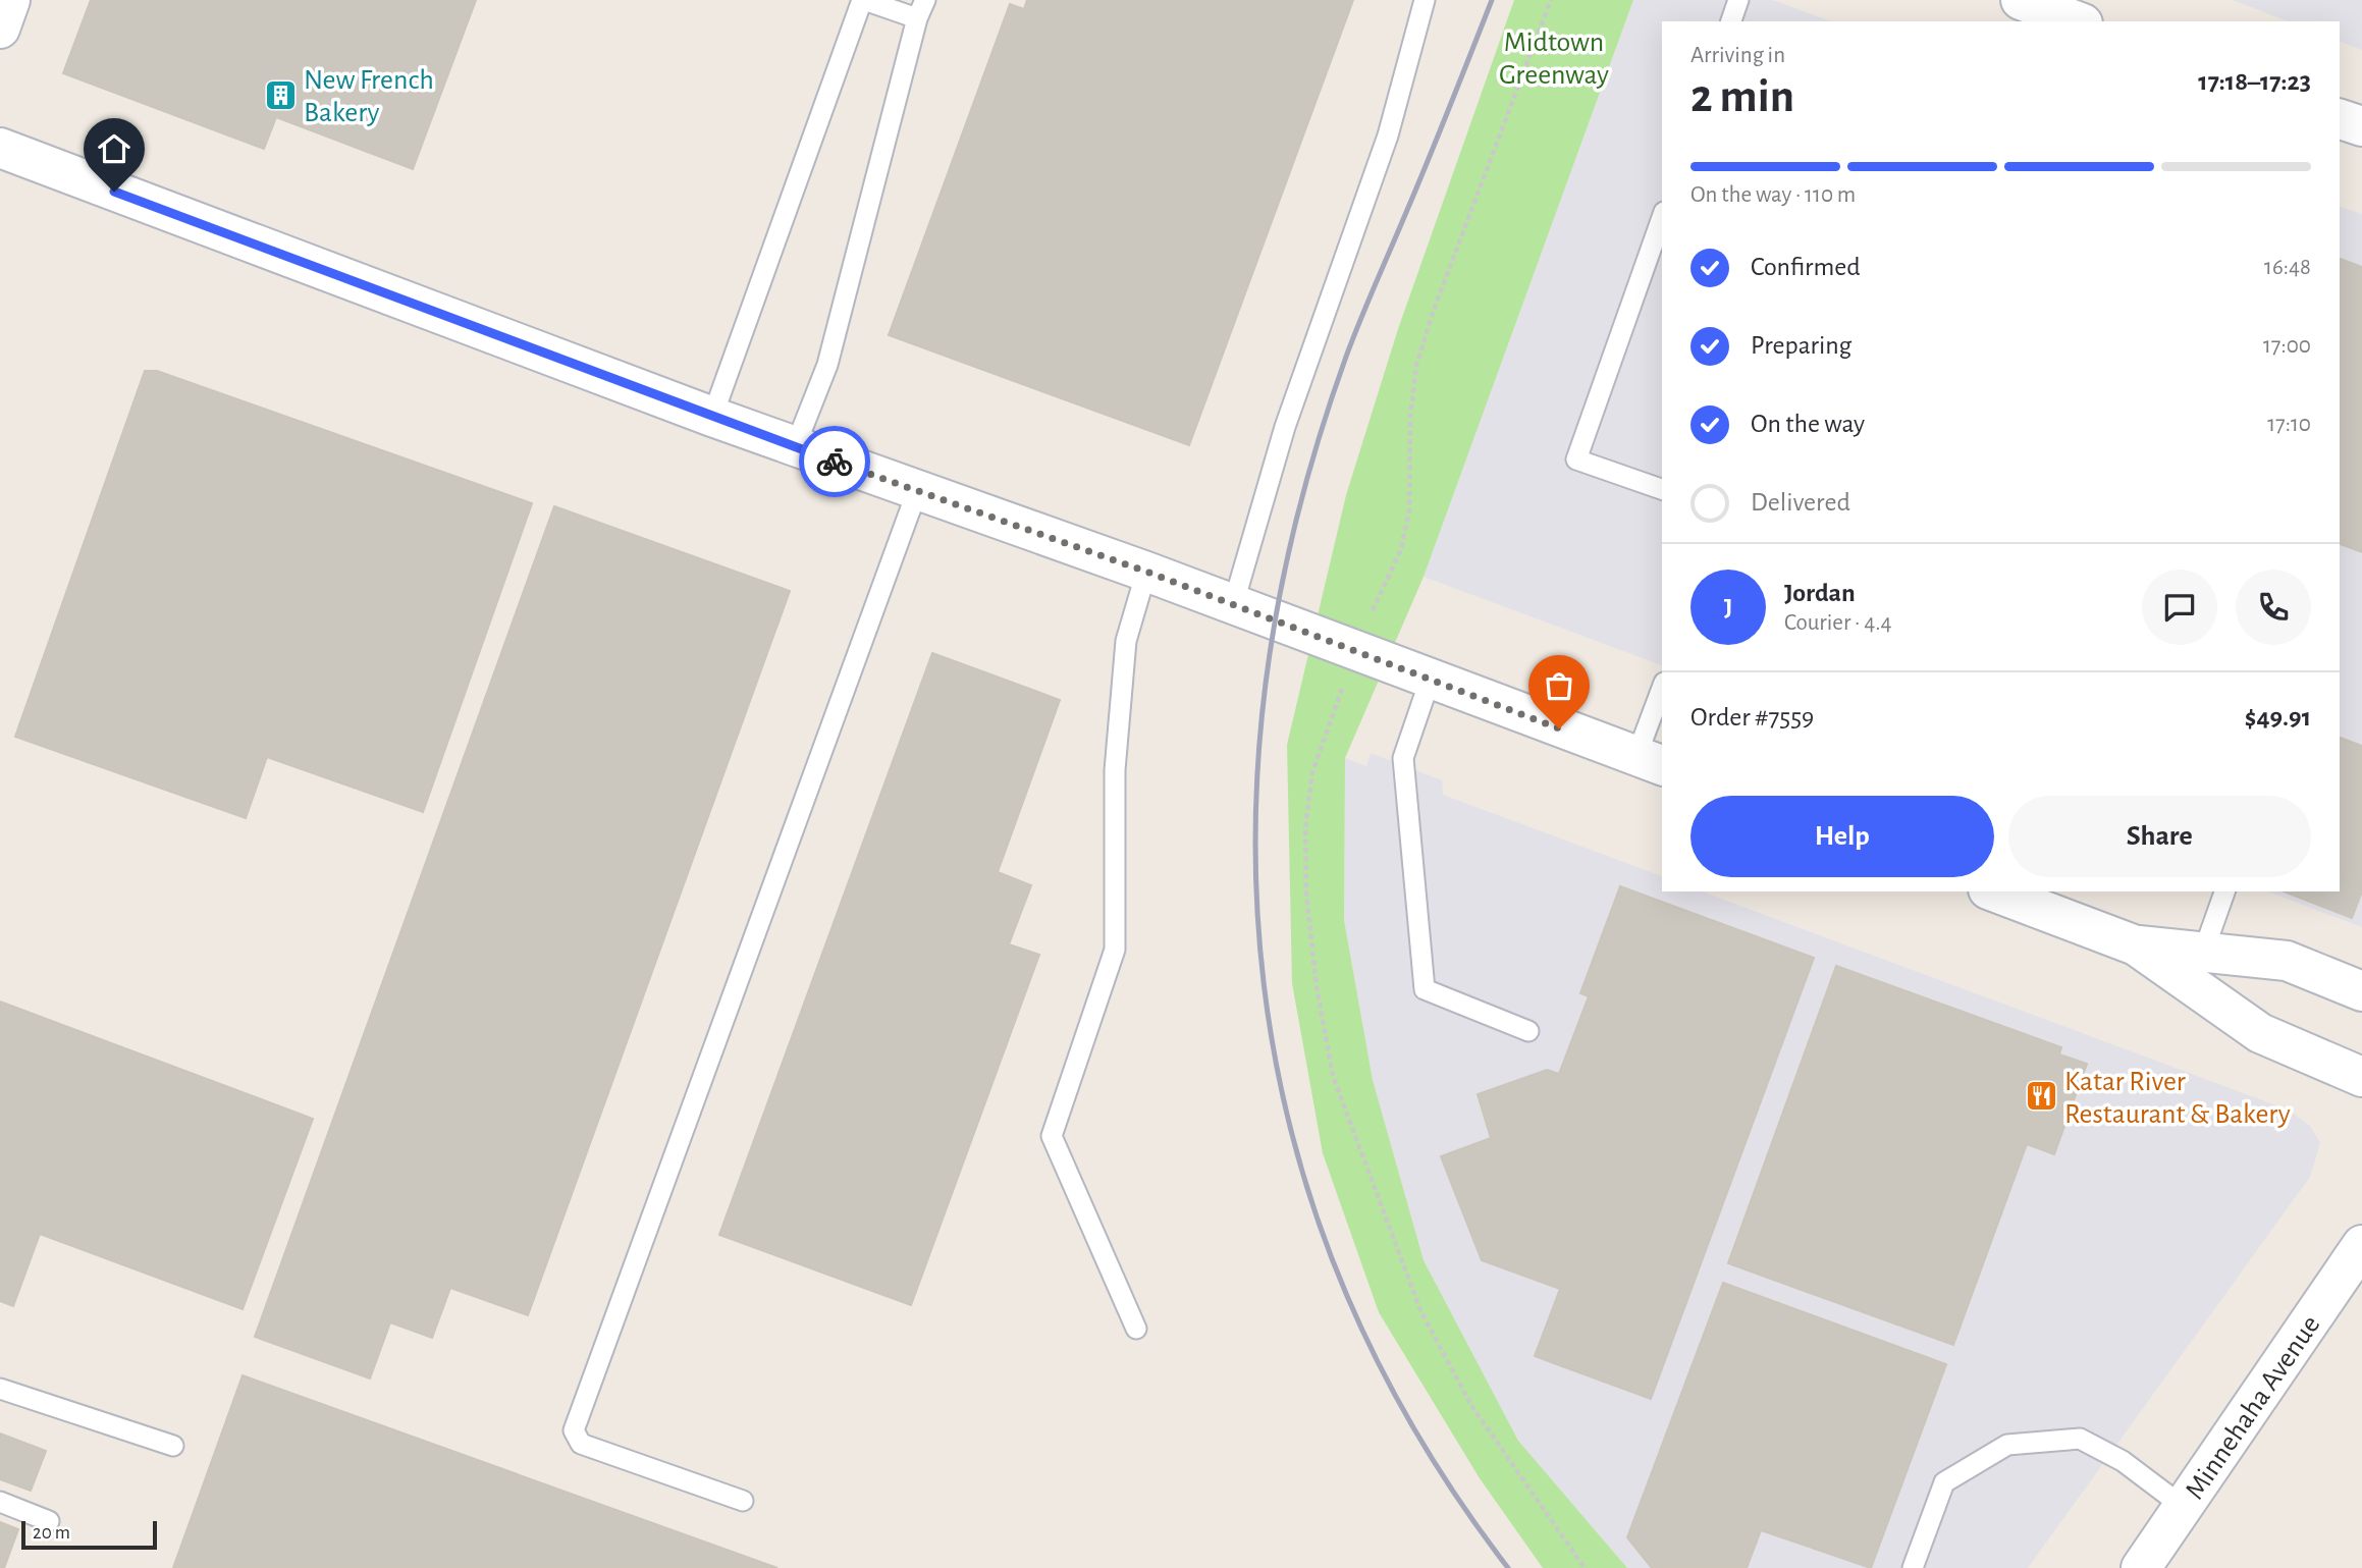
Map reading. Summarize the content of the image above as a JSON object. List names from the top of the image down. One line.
{"streets":{"street":["Minnehaha Avenue"]},"parks":["Midtown Greenway"],"places":{"building":["New French Bakery"],"restaurant":["Katar River Restaurant & Bakery"]},"scale_bar":"20 m","page":{"heading":["2 min","Arriving in","17:18–17:23"],"panel":["Jordan","Courier · 4.4","Order #7559","$49.91"],"bar":"On the way · 110 m","list":[["Confirmed","16:48"],["Preparing","17:00"],["On the way","17:10"],"Delivered"],"round":"J","buttons":["Help","Share"],"scale":"20 m"}}
